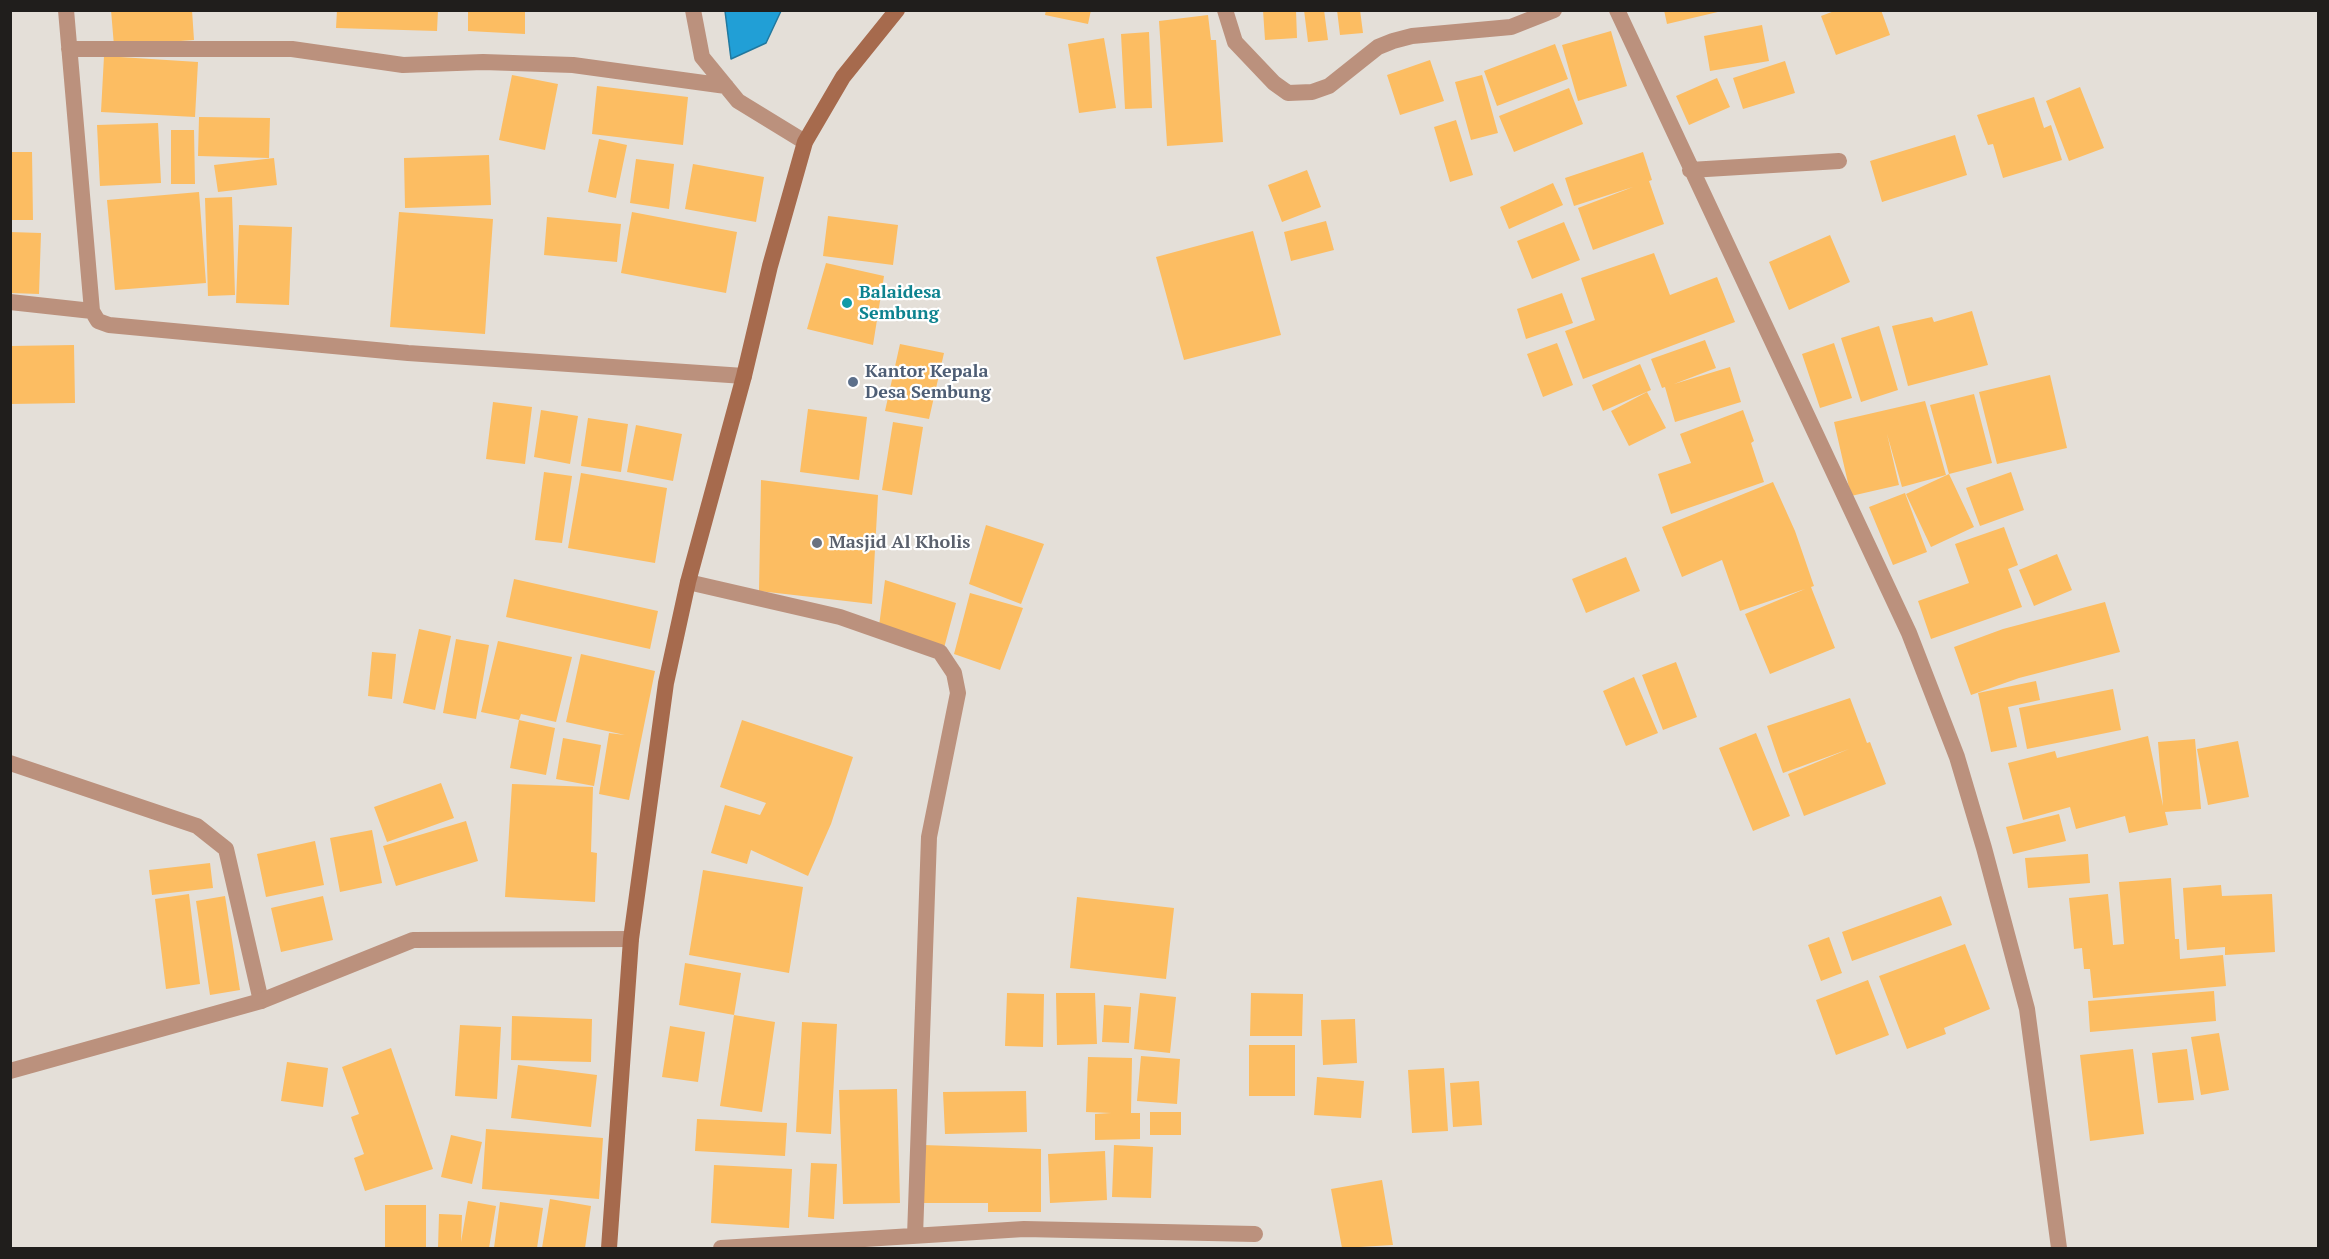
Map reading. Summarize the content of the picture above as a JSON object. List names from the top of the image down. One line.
{"places":["Balaidesa Sembung","Kantor Kepala Desa Sembung","Masjid Al Kholis"]}
